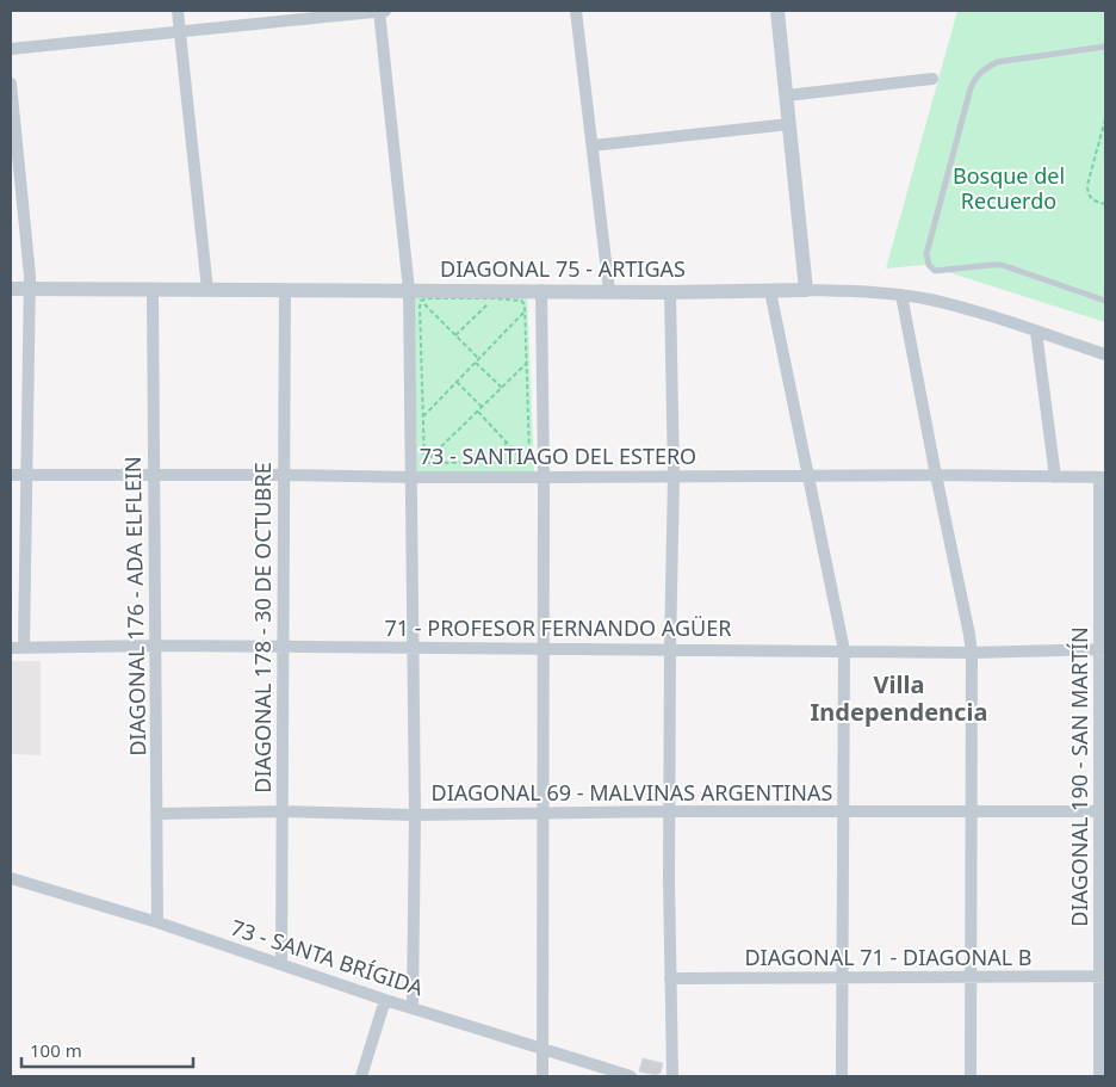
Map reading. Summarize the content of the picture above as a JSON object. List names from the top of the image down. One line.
{"streets":{"street":["DIAGONAL 75 - ARTIGAS","73 - SANTIAGO DEL ESTERO","DIAGONAL 176 - ADA ELFLEIN","DIAGONAL 178 - 30 DE OCTUBRE","71 - PROFESOR FERNANDO AGÜER","DIAGONAL 190 - SAN MARTÍN","DIAGONAL 69 - MALVINAS ARGENTINAS","73 - SANTA BRÍGIDA","DIAGONAL 71 - DIAGONAL B"]},"crossings":[["DIAGONAL 75 - ARTIGAS","DIAGONAL 176 - ADA ELFLEIN"],["DIAGONAL 75 - ARTIGAS","DIAGONAL 178 - 30 DE OCTUBRE"],["73 - SANTIAGO DEL ESTERO","DIAGONAL 176 - ADA ELFLEIN"],["73 - SANTIAGO DEL ESTERO","DIAGONAL 178 - 30 DE OCTUBRE"],["73 - SANTIAGO DEL ESTERO","DIAGONAL 190 - SAN MARTÍN"],["DIAGONAL 176 - ADA ELFLEIN","71 - PROFESOR FERNANDO AGÜER"],["DIAGONAL 176 - ADA ELFLEIN","DIAGONAL 69 - MALVINAS ARGENTINAS"],["DIAGONAL 176 - ADA ELFLEIN","73 - SANTA BRÍGIDA"],["DIAGONAL 178 - 30 DE OCTUBRE","71 - PROFESOR FERNANDO AGÜER"],["DIAGONAL 178 - 30 DE OCTUBRE","DIAGONAL 69 - MALVINAS ARGENTINAS"],["DIAGONAL 178 - 30 DE OCTUBRE","73 - SANTA BRÍGIDA"],["71 - PROFESOR FERNANDO AGÜER","DIAGONAL 190 - SAN MARTÍN"],["DIAGONAL 190 - SAN MARTÍN","DIAGONAL 69 - MALVINAS ARGENTINAS"],["DIAGONAL 190 - SAN MARTÍN","DIAGONAL 71 - DIAGONAL B"]],"districts":["Villa Independencia"],"parks":["Bosque del Recuerdo"],"scale_bar":"100 m"}
